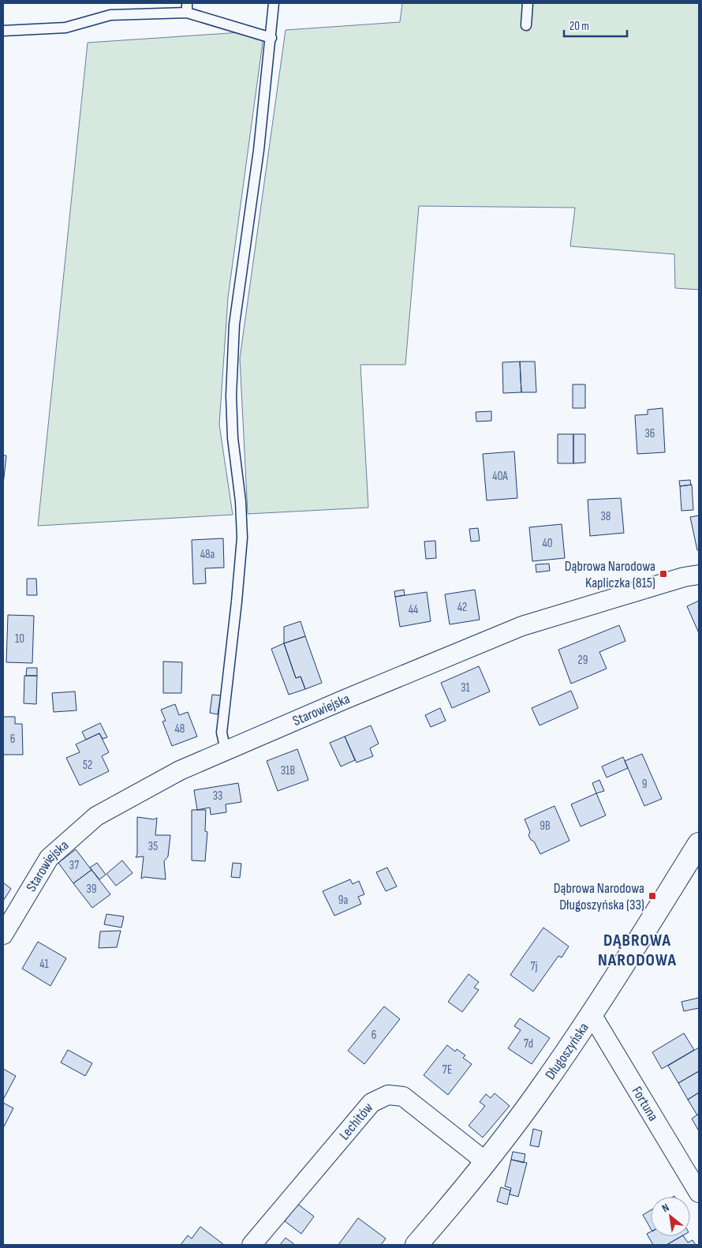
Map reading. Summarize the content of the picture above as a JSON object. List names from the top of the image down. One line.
{"streets":{"street":["Starowiejska","Długoszyńska","Fortuna","Lechitów"]},"crossings":[["Długoszyńska","Fortuna"],["Długoszyńska","Lechitów"]],"districts":["DĄBROWA NARODOWA"],"places":{"transit":["Dąbrowa Narodowa Kapliczka (815)","Dąbrowa Narodowa Długoszyńska (33)"]},"house_numbers":["36","40A","38","40","48a","42","44","10","29","31","48","6","52","31B","9","33","9B","35","37","39","9a","41","7j","6","7d","7E"],"scale_bar":"20 m","north":"top left"}
